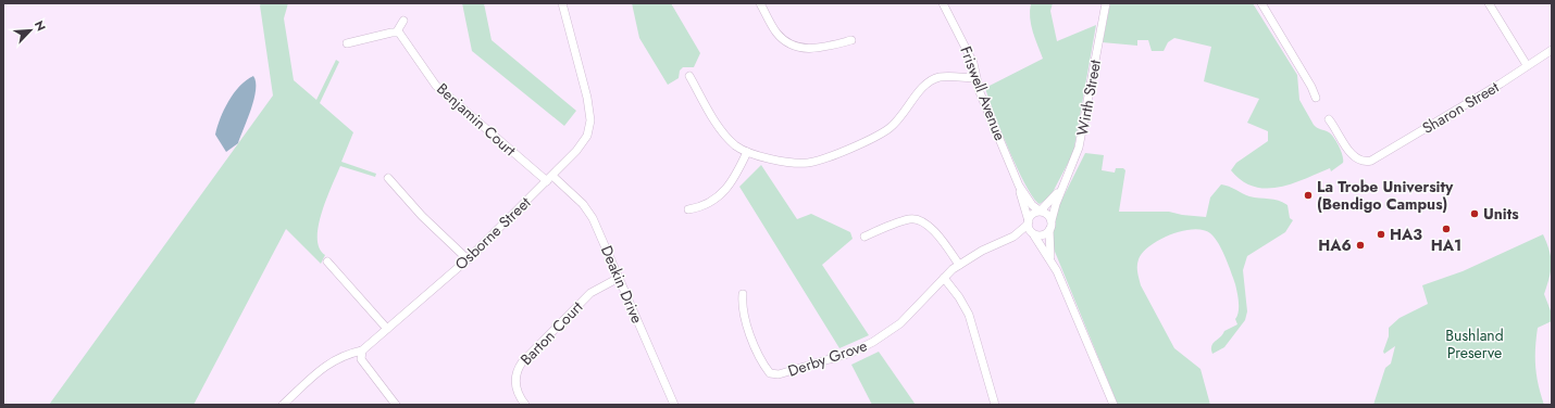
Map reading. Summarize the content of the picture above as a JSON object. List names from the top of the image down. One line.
{"streets":{"street":["Friswell Avenue","Wirth Street","Sharon Street","Benjamin Court","Osborne Street","Deakin Drive","Barton Court","Derby Grove"]},"crossings":[["Friswell Avenue","Wirth Street"],["Friswell Avenue","Derby Grove"],["Wirth Street","Derby Grove"],["Benjamin Court","Osborne Street"],["Benjamin Court","Deakin Drive"],["Osborne Street","Deakin Drive"],["Deakin Drive","Barton Court"]],"parks":["Bushland Preserve"],"places":["La Trobe University (Bendigo Campus)","Units","HA1","HA3","HA6"],"north":"top right"}
